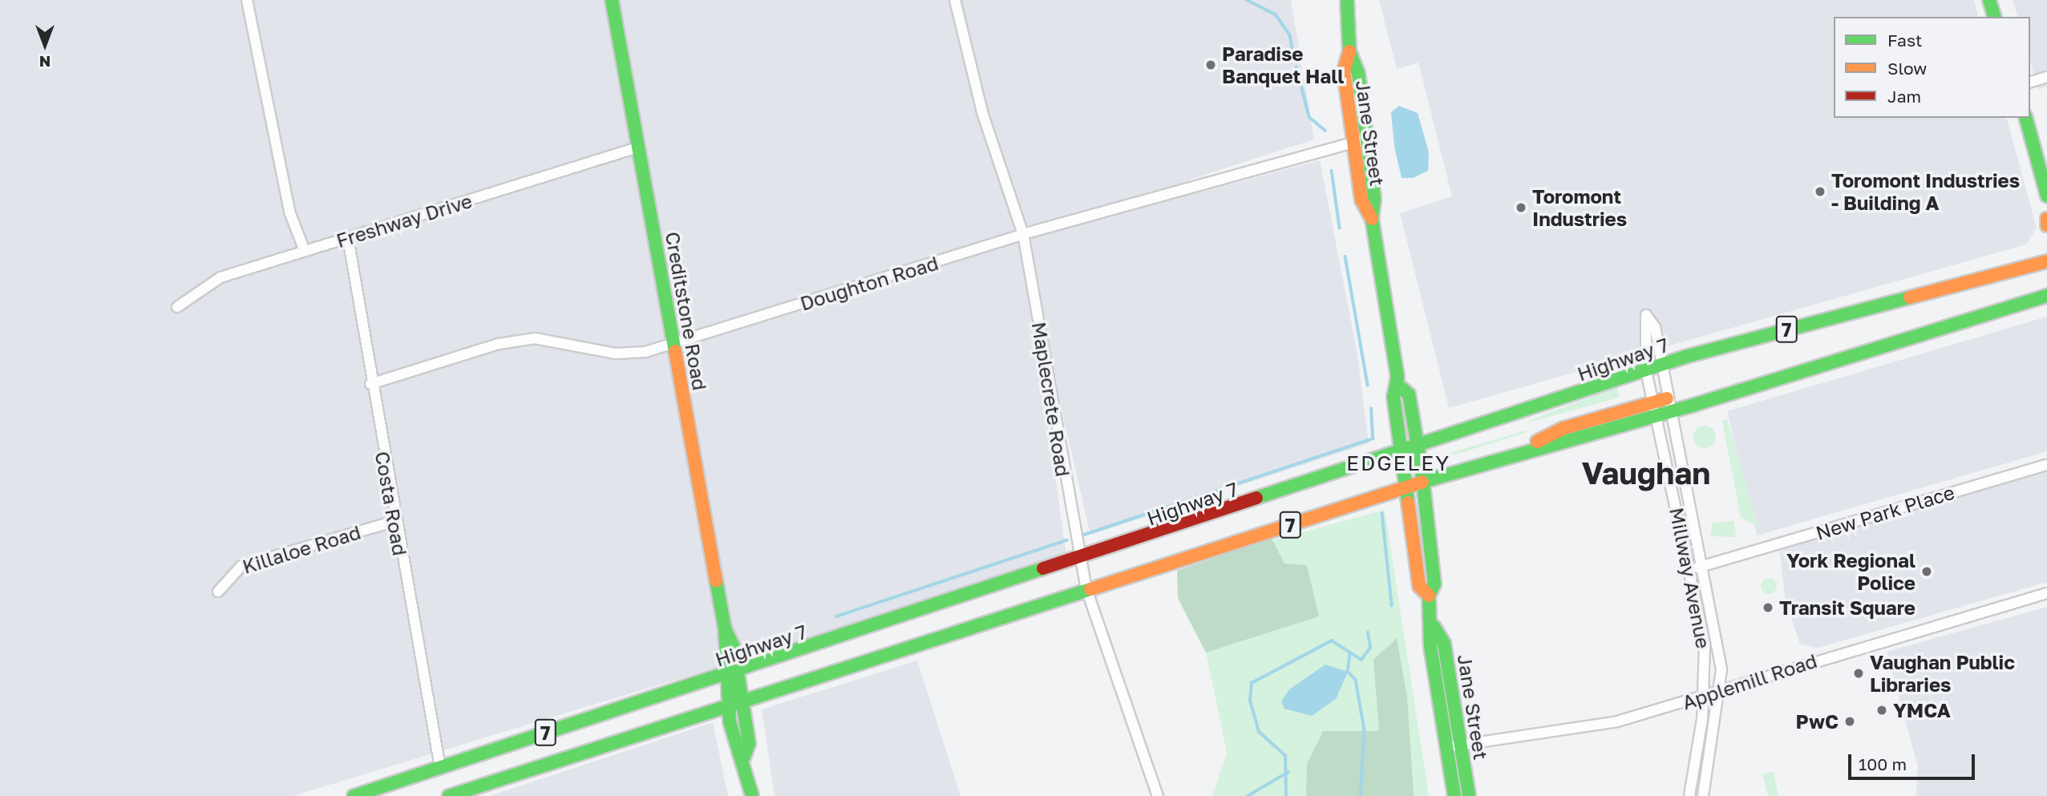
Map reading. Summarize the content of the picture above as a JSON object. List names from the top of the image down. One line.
{"streets":{"main road":["Jane Street","Creditstone Road","7","Highway 7"],"street":["Freshway Drive","Doughton Road","Maplecrete Road","Costa Road","New Park Place","Killaloe Road","Millway Avenue","Applemill Road"]},"crossings":[["Jane Street","Doughton Road"],["Jane Street","7"],["Jane Street","Highway 7"],["Jane Street","Applemill Road"],["Freshway Drive","Creditstone Road"],["Freshway Drive","Costa Road"],["Doughton Road","Creditstone Road"],["Doughton Road","Maplecrete Road"],["Doughton Road","Costa Road"],["Creditstone Road","7"],["Creditstone Road","Highway 7"],["7","Maplecrete Road"],["7","Millway Avenue"],["Highway 7","Maplecrete Road"],["Highway 7","Costa Road"],["Highway 7","Millway Avenue"],["Costa Road","Killaloe Road"],["New Park Place","Millway Avenue"],["Millway Avenue","Applemill Road"]],"districts":["EDGELEY","Vaughan"],"places":["Paradise Banquet Hall","Toromont Industries - Building A","Toromont Industries","York Regional Police","Transit Square","Vaughan Public Libraries","YMCA","PwC"],"legend":["Fast","Slow","Jam"],"scale_bar":"100 m","north":"bottom"}
